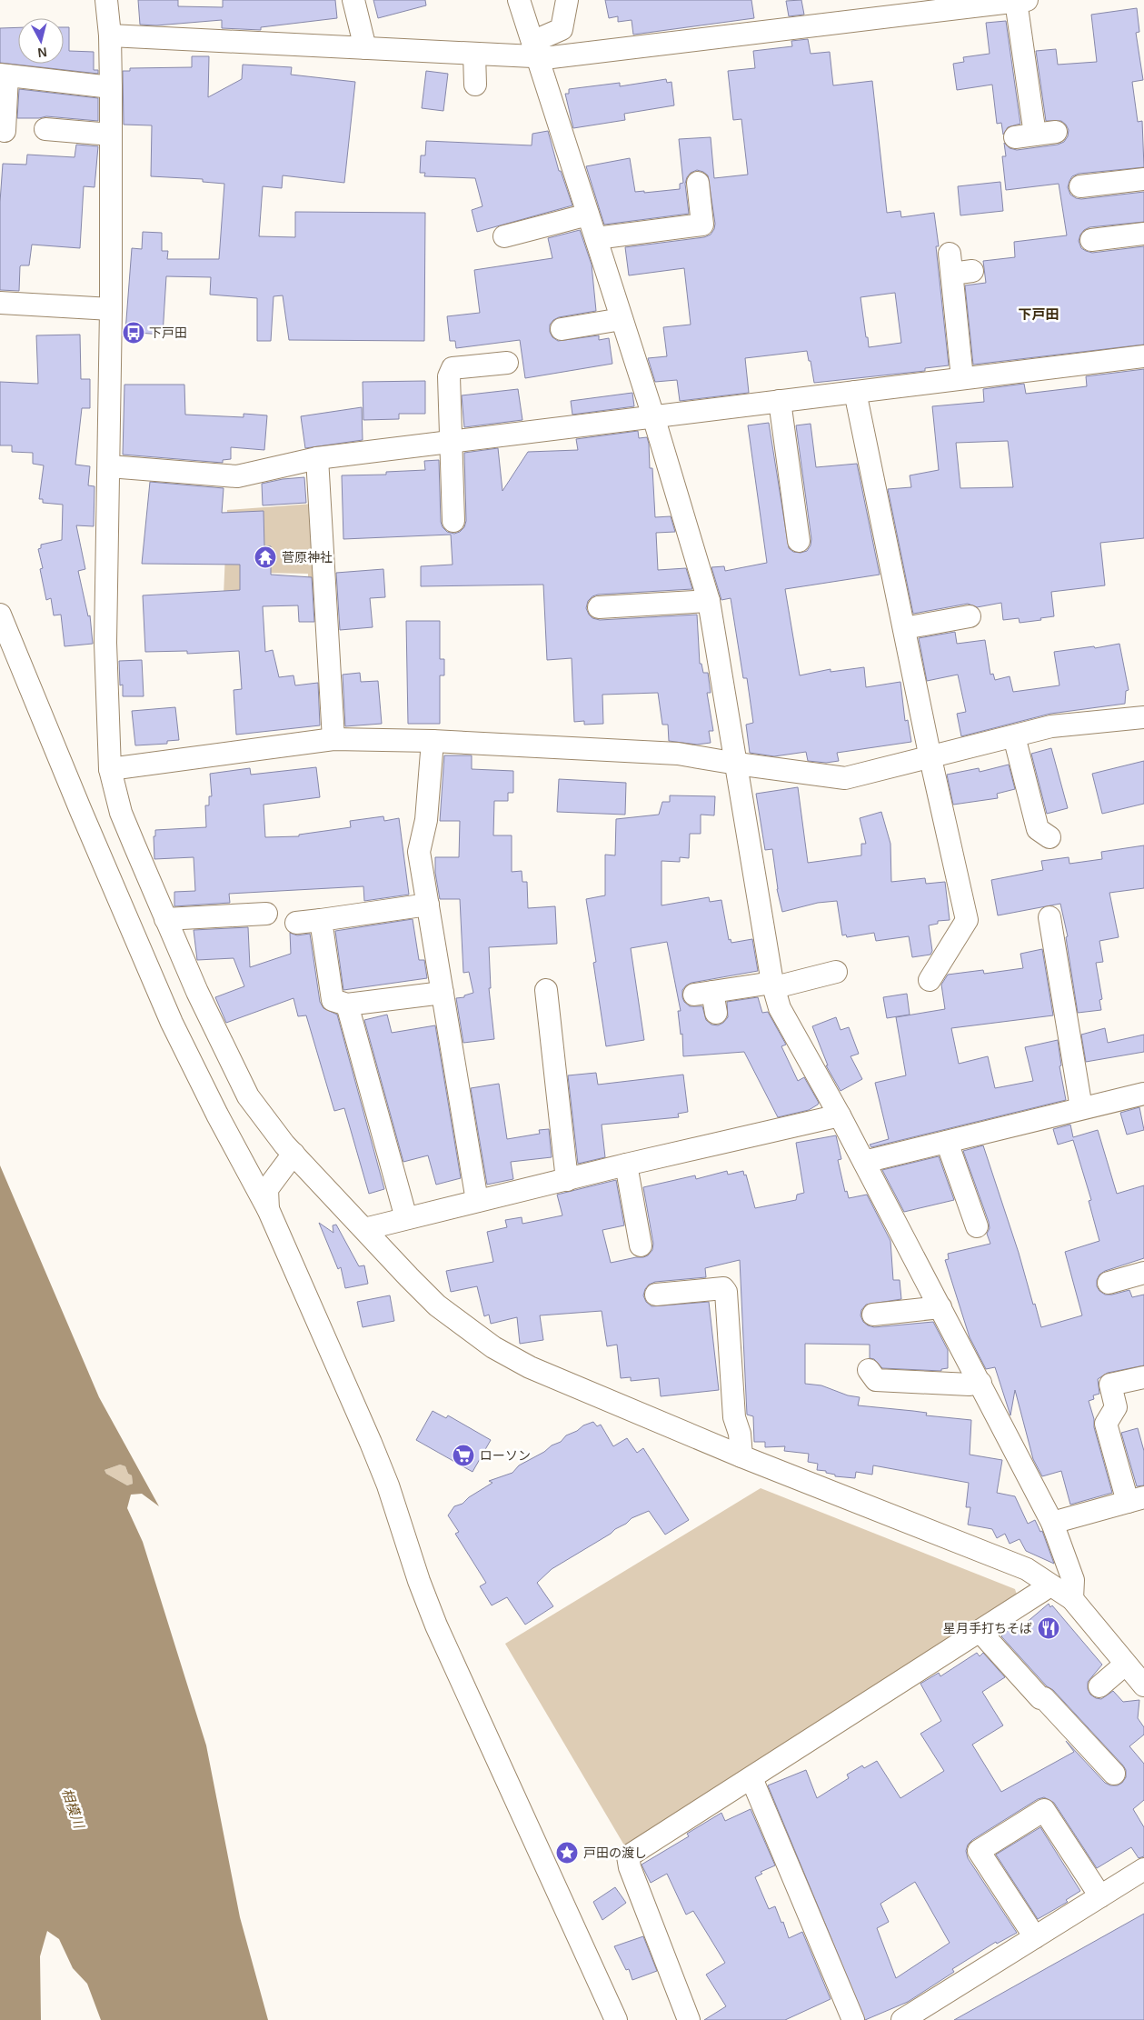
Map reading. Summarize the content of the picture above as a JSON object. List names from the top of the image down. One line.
{"districts":["下戸田"],"water":["相模川"],"places":{"bus stop":["下戸田"],"temple":["菅原神社"],"supermarket":["ローソン"],"restaurant":["星月手打ちそば"],"place":["戸田の渡し"]},"north":"bottom"}
